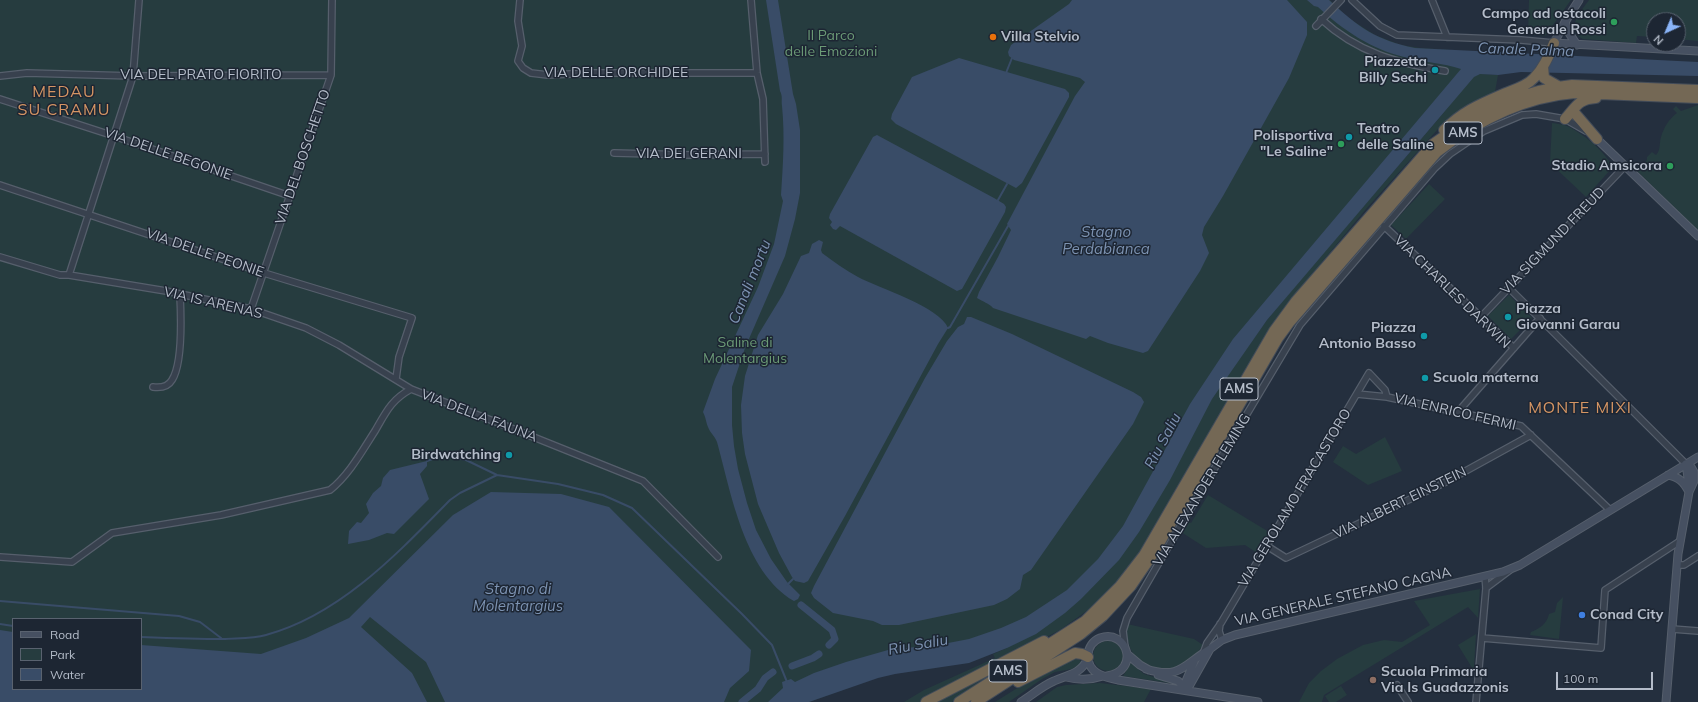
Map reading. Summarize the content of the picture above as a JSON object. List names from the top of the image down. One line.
{"streets":{"highway":["AMS"],"street":["VIA DELLE ORCHIDEE","VIA DEL PRATO FIORITO","VIA DELLE BEGONIE","VIA DEI GERANI","VIA DEL BOSCHETTO","VIA SIGMUND FREUD","VIA DELLE PEONIE","VIA CHARLES DARWIN","VIA IS ARENAS","VIA ENRICO FERMI","VIA DELLA FAUNA","VIA ALEXANDER FLEMING","VIA GEROLAMO FRACASTORO","VIA ALBERT EINSTEIN","VIA GENERALE STEFANO CAGNA"]},"crossings":[["VIA DEL PRATO FIORITO","VIA DEL BOSCHETTO"],["VIA DELLE BEGONIE","VIA DEL BOSCHETTO"],["VIA DEL BOSCHETTO","VIA DELLE PEONIE"],["VIA DEL BOSCHETTO","VIA IS ARENAS"],["VIA SIGMUND FREUD","VIA CHARLES DARWIN"],["VIA DELLE PEONIE","VIA IS ARENAS"],["VIA CHARLES DARWIN","VIA ENRICO FERMI"],["VIA CHARLES DARWIN","VIA ALEXANDER FLEMING"],["VIA IS ARENAS","VIA DELLA FAUNA"],["VIA ENRICO FERMI","VIA GEROLAMO FRACASTORO"],["VIA ENRICO FERMI","VIA ALBERT EINSTEIN"],["VIA ENRICO FERMI","VIA GENERALE STEFANO CAGNA"],["VIA GEROLAMO FRACASTORO","VIA ALBERT EINSTEIN"]],"districts":["MEDAU SU CRAMU","MONTE MIXI"],"water":["Canale Palma","Stagno Perdabianca","Canali mortu","Riu Saliu","Stagno di Molentargius"],"parks":["Il Parco delle Emozioni","Saline di Molentargius"],"places":["Campo ad ostacoli Generale Rossi","Villa Stelvio","Piazzetta Billy Sechi","Teatro delle Saline","Polisportiva \"Le Saline\"","Stadio Amsicora","Piazza Giovanni Garau","Piazza Antonio Basso","Scuola materna","Birdwatching","Conad City","Scuola Primaria Via Is Guadazzonis"],"legend":["Road","Park","Water"],"scale_bar":"100 m","north":"bottom left"}
